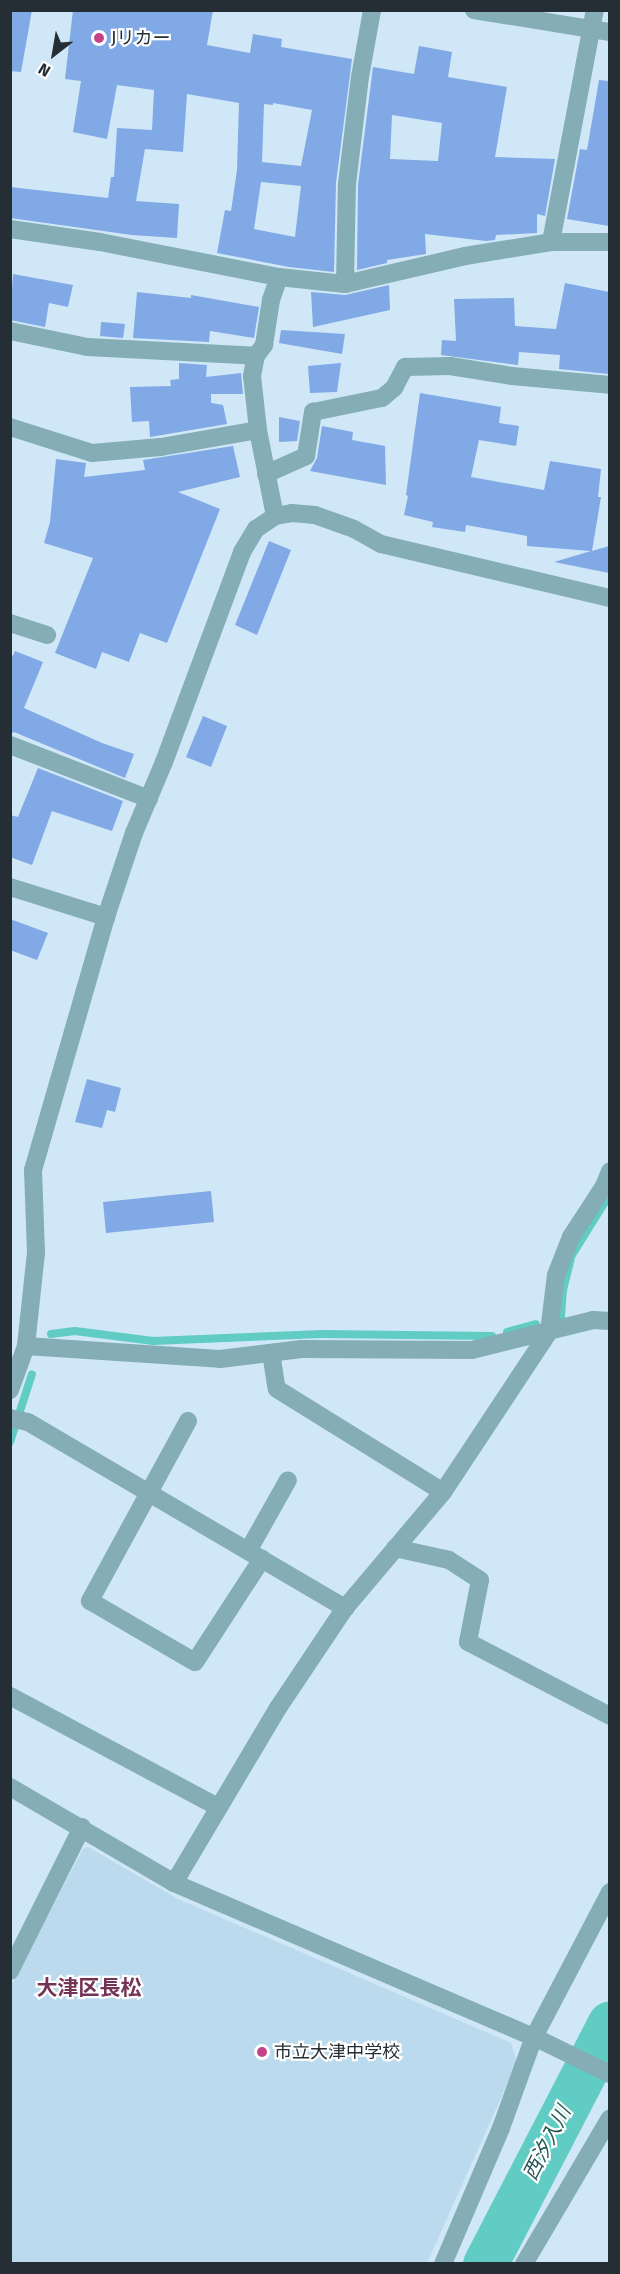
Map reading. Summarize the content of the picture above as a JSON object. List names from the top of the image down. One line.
{"districts":["大津区長松"],"water":["西汐入川"],"places":["Jリカー","市立大津中学校"],"north":"bottom left"}
